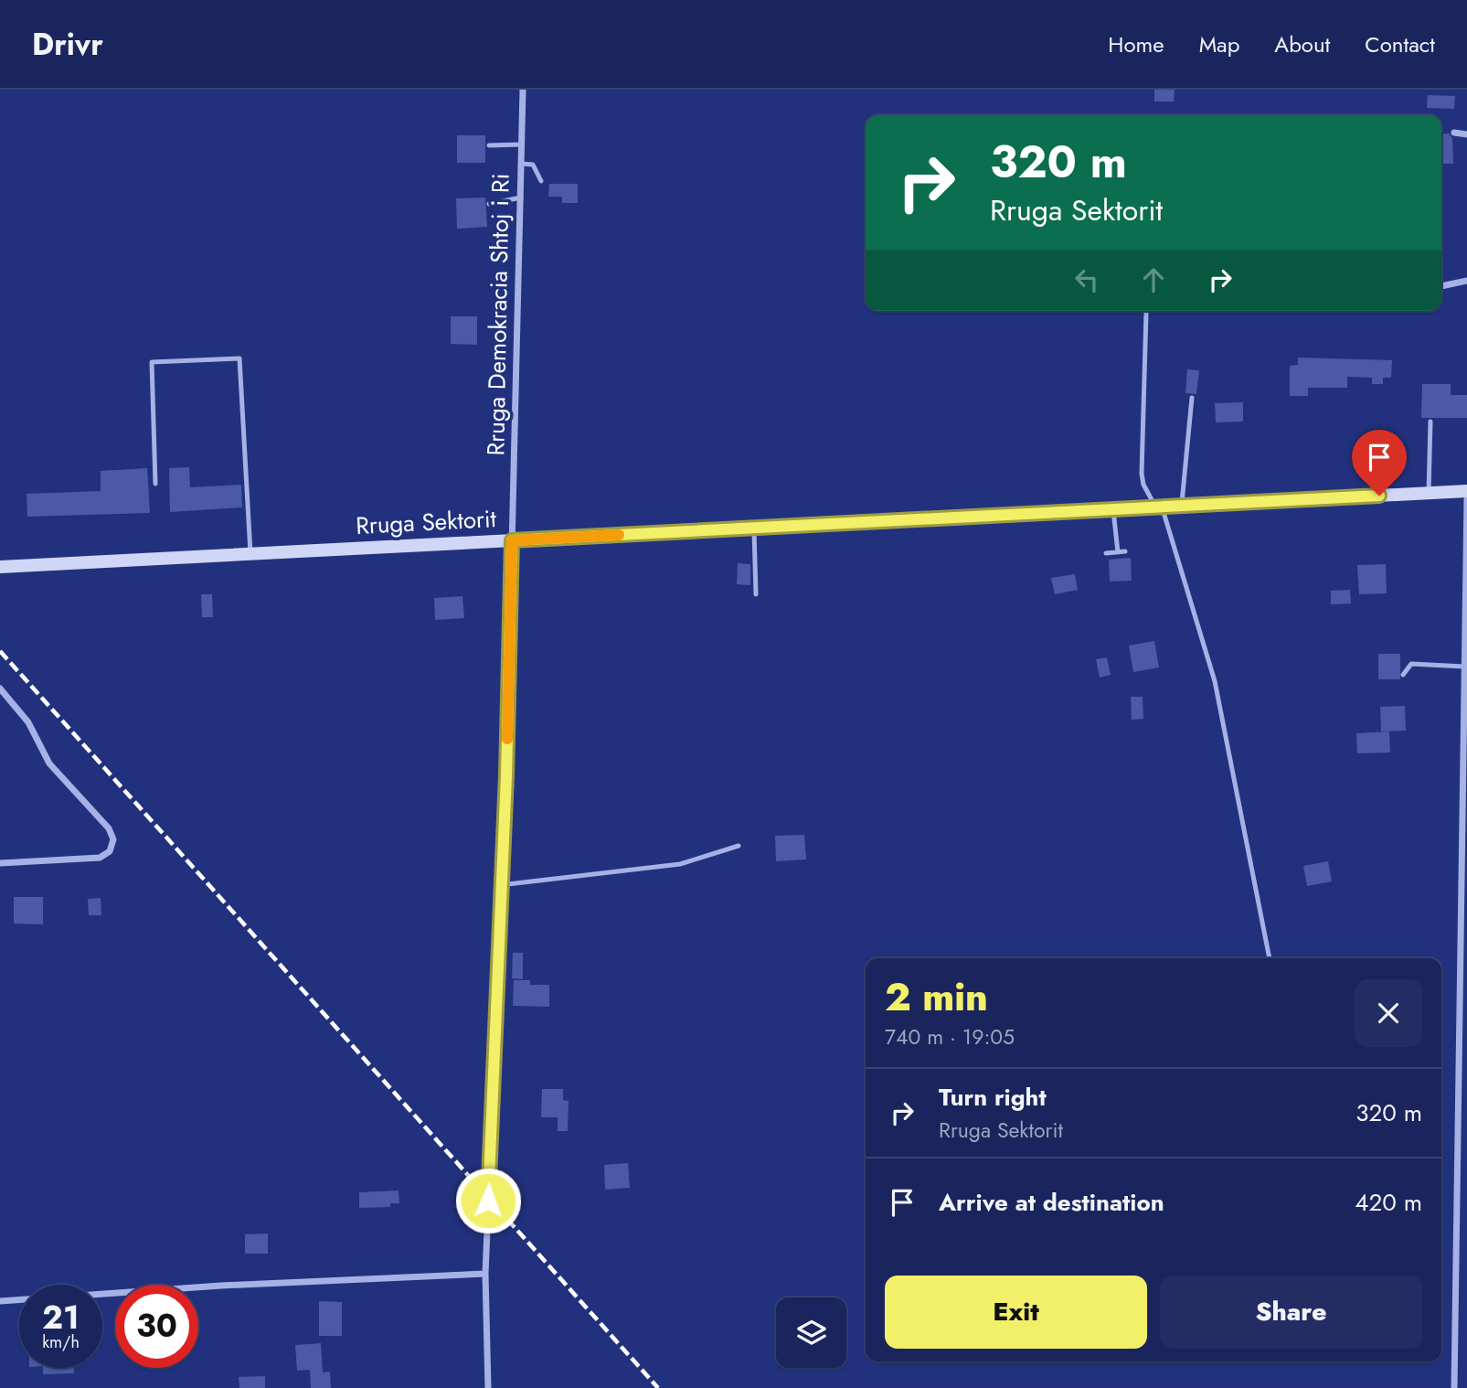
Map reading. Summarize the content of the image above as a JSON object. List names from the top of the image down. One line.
{"streets":{"street":["Rruga Demokracia Shtoj i Ri","Rruga Sektorit"]},"crossings":[["Rruga Demokracia Shtoj i Ri","Rruga Sektorit"]],"page":{"header":"Drivr","nav":["Home","Map","About","Contact"],"turn":["320 m","Rruga Sektorit"],"heading":["2 min","740 m · 19:05"],"list":[{"name":"Turn right","note":"Rruga Sektorit","value":"320 m"},{"name":"Arrive at destination","value":"420 m"}],"buttons":["Exit","Share"],"speed":"21 km/h","limit":"30"}}
